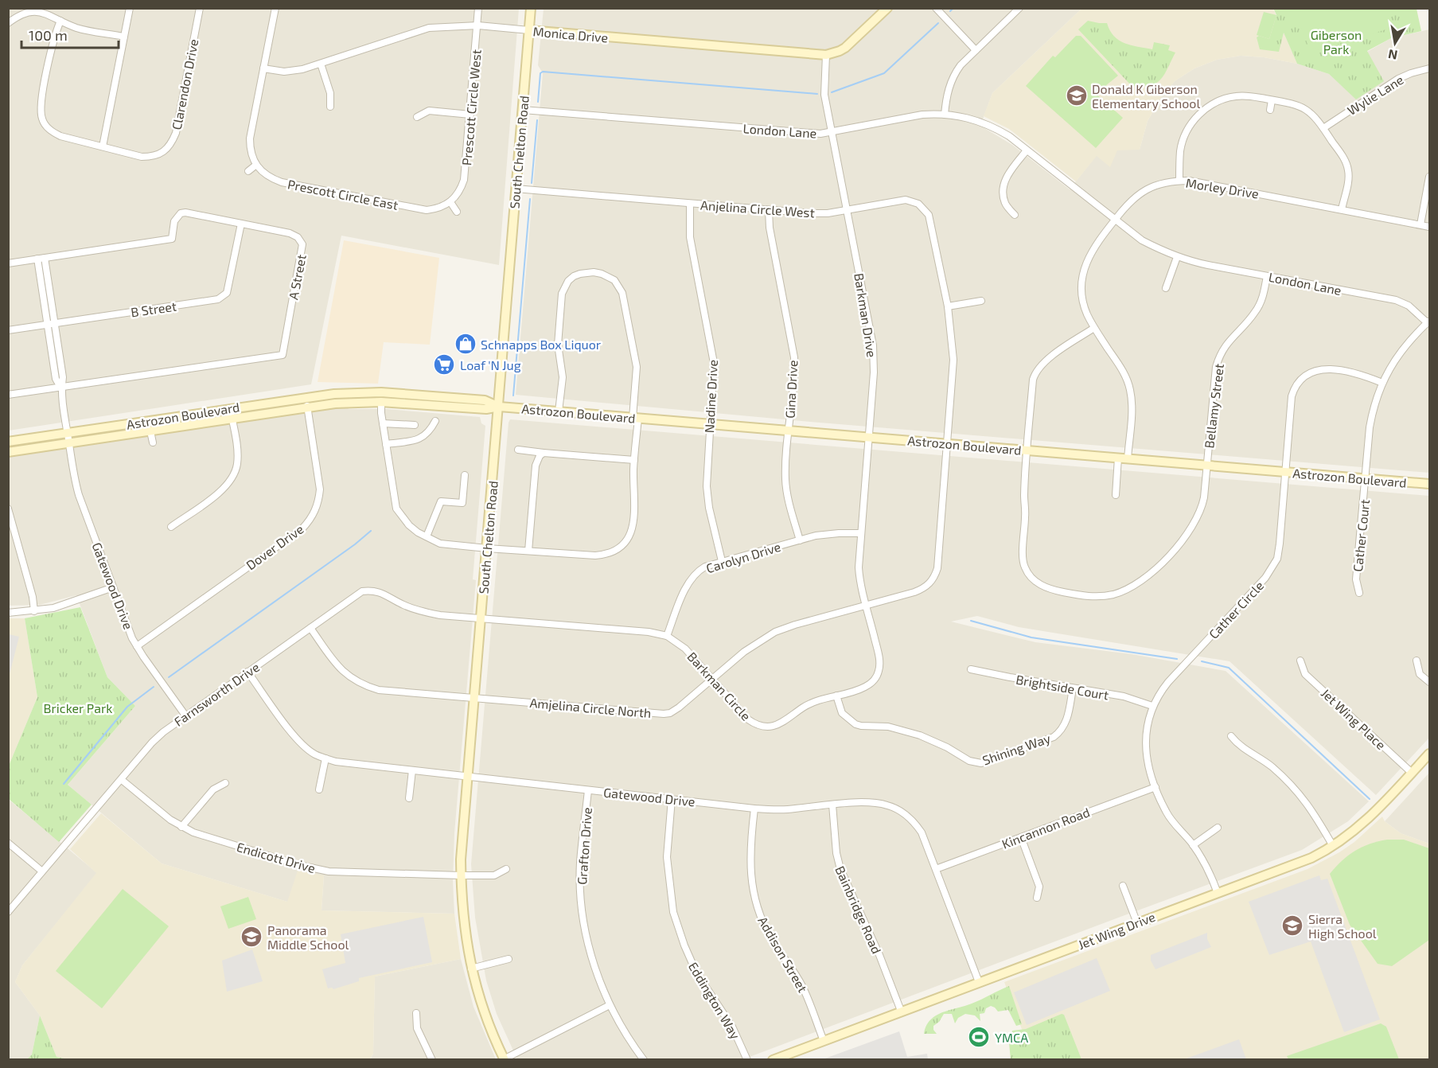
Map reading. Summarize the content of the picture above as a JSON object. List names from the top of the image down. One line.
{"streets":{"main road":["Monica Drive","South Chelton Road","Astrozon Boulevard","Jet Wing Drive"],"street":["Clarendon Drive","Wylie Lane","Prescott Circle West","London Lane","Morley Drive","Prescott Circle East","Anjelina Circle West","A Street","B Street","Barkman Drive","Gina Drive","Nadine Drive","Bellamy Street","Cather Court","Dover Drive","Carolyn Drive","Gatewood Drive","Cather Circle","Barkman Circle","Brightside Court","Farnsworth Drive","Amjelina Circle North","Jet Wing Place","Shining Way","Kincannon Road","Grafton Drive","Endicott Drive","Bainbridge Road","Addison Street","Eddington Way"]},"crossings":[["Monica Drive","Prescott Circle West"],["Monica Drive","South Chelton Road"],["Monica Drive","Barkman Drive"],["Prescott Circle West","Prescott Circle East"],["London Lane","South Chelton Road"],["London Lane","Morley Drive"],["London Lane","Barkman Drive"],["London Lane","Bellamy Street"],["London Lane","Cather Court"],["South Chelton Road","Anjelina Circle West"],["South Chelton Road","Astrozon Boulevard"],["South Chelton Road","Gatewood Drive"],["South Chelton Road","Barkman Circle"],["South Chelton Road","Farnsworth Drive"],["South Chelton Road","Amjelina Circle North"],["South Chelton Road","Endicott Drive"],["Morley Drive","Astrozon Boulevard"],["Anjelina Circle West","Barkman Drive"],["Anjelina Circle West","Gina Drive"],["Anjelina Circle West","Nadine Drive"],["Anjelina Circle West","Astrozon Boulevard"],["Anjelina Circle West","Barkman Circle"],["Anjelina Circle West","Amjelina Circle North"],["A Street","B Street"],["A Street","Gatewood Drive"],["B Street","Gatewood Drive"],["Barkman Drive","Astrozon Boulevard"],["Barkman Drive","Carolyn Drive"],["Barkman Drive","Barkman Circle"],["Barkman Drive","Amjelina Circle North"],["Gina Drive","Astrozon Boulevard"],["Gina Drive","Carolyn Drive"],["Nadine Drive","Astrozon Boulevard"],["Nadine Drive","Carolyn Drive"],["Bellamy Street","Astrozon Boulevard"],["Astrozon Boulevard","Cather Court"],["Astrozon Boulevard","Dover Drive"],["Astrozon Boulevard","Gatewood Drive"],["Astrozon Boulevard","Cather Circle"],["Cather Court","Cather Circle"],["Dover Drive","Gatewood Drive"],["Carolyn Drive","Barkman Circle"],["Gatewood Drive","Farnsworth Drive"],["Gatewood Drive","Kincannon Road"],["Gatewood Drive","Grafton Drive"],["Gatewood Drive","Bainbridge Road"],["Gatewood Drive","Jet Wing Drive"],["Gatewood Drive","Addison Street"],["Gatewood Drive","Eddington Way"],["Cather Circle","Brightside Court"],["Cather Circle","Kincannon Road"],["Cather Circle","Jet Wing Drive"],["Barkman Circle","Farnsworth Drive"],["Barkman Circle","Amjelina Circle North"],["Barkman Circle","Shining Way"],["Brightside Court","Shining Way"],["Farnsworth Drive","Amjelina Circle North"],["Farnsworth Drive","Endicott Drive"],["Jet Wing Place","Jet Wing Drive"],["Bainbridge Road","Jet Wing Drive"],["Jet Wing Drive","Addison Street"]],"parks":["Giberson Park","Bricker Park"],"places":{"school or university":["Donald K Giberson Elementary School","Sierra High School","Panorama Middle School"],"shop":["Schnapps Box Liquor"],"supermarket":["Loaf 'N Jug"],"sports":["YMCA"]},"scale_bar":"100 m","north":"bottom"}
